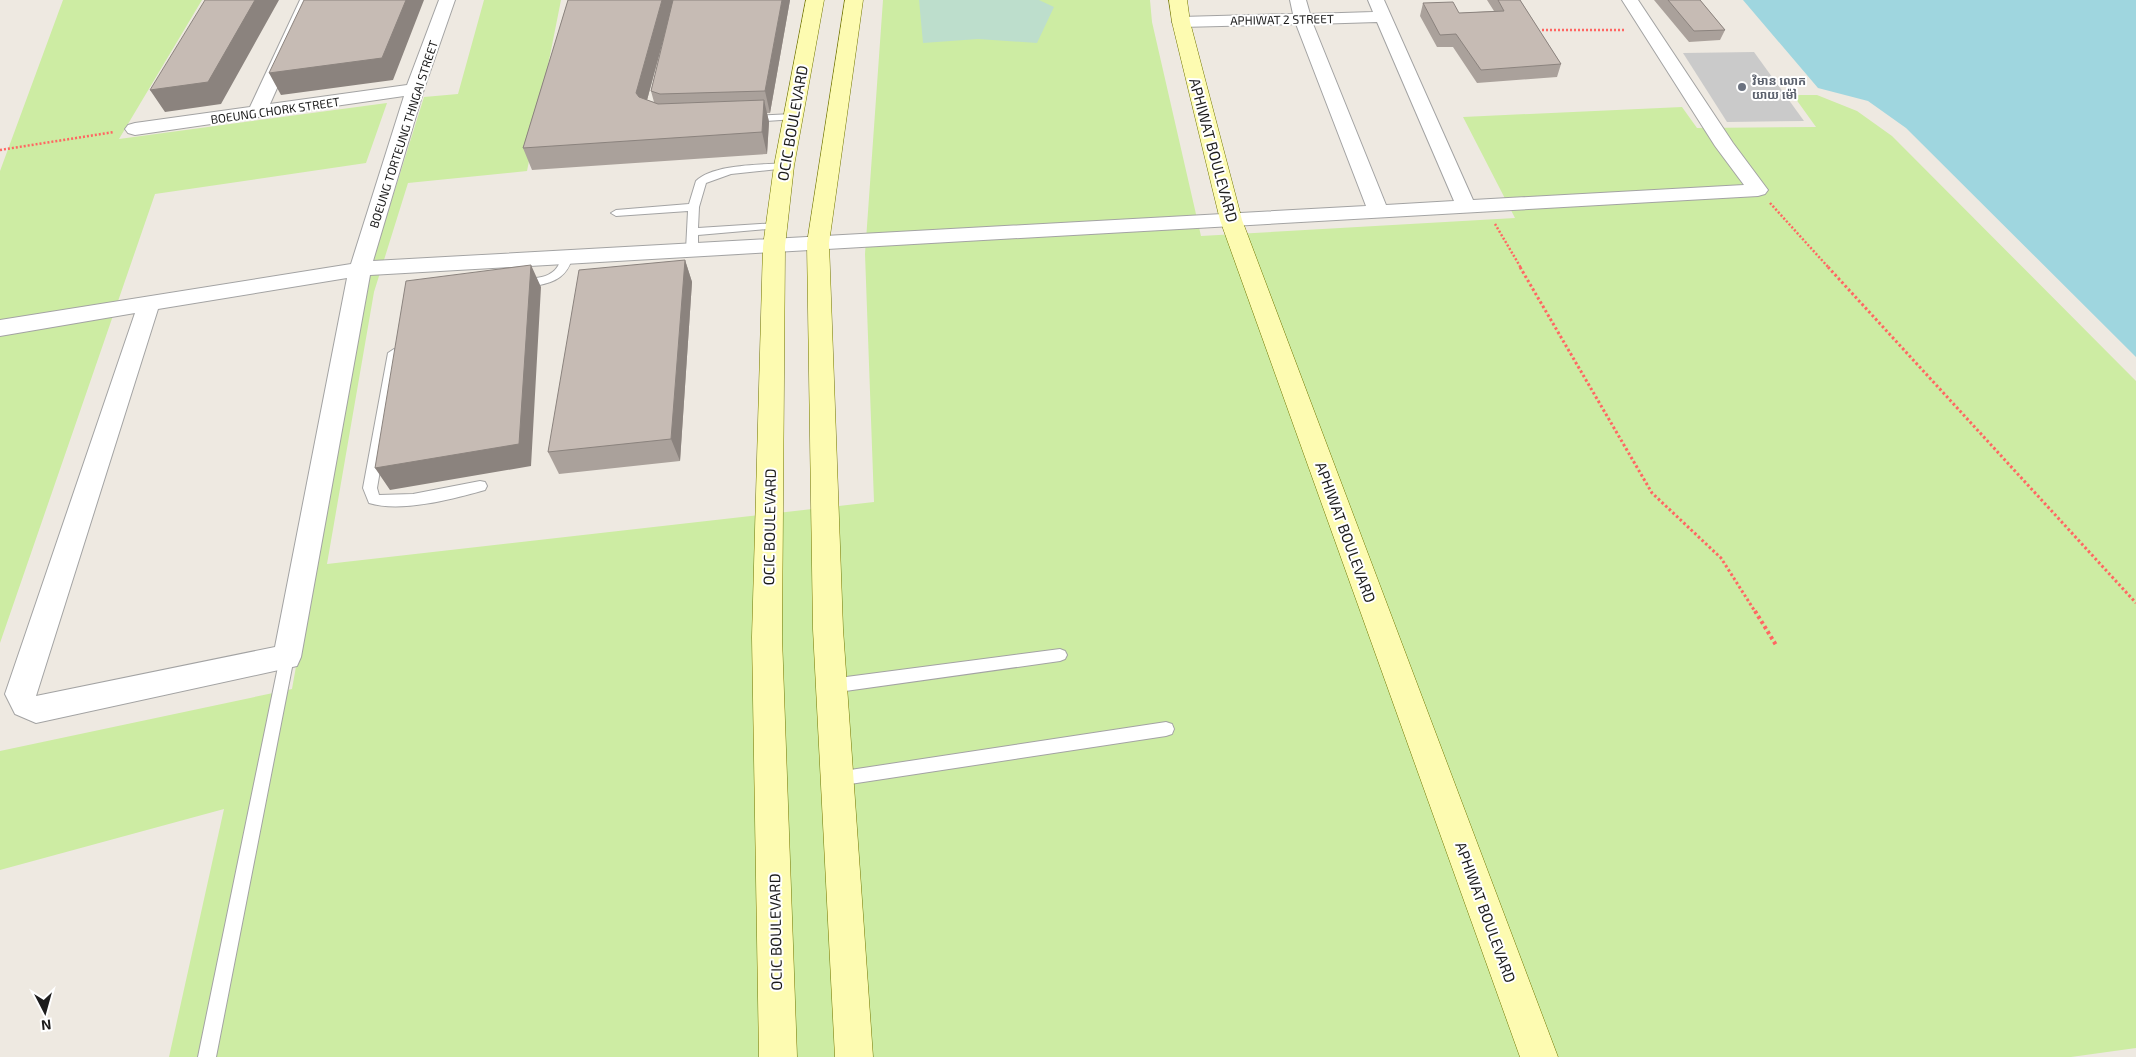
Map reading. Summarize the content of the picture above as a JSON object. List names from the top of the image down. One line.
{"streets":{"street":["APHIWAT 2 STREET","BOEUNG CHORK STREET","OCIC BOULEVARD","BOEUNG TORTEUNG THNGAI STREET","APHIWAT BOULEVARD"]},"crossings":[["APHIWAT 2 STREET","APHIWAT BOULEVARD"],["BOEUNG CHORK STREET","BOEUNG TORTEUNG THNGAI STREET"]],"places":["វិមាន លោក យាយ ម៉ៅ"],"north":"bottom"}
